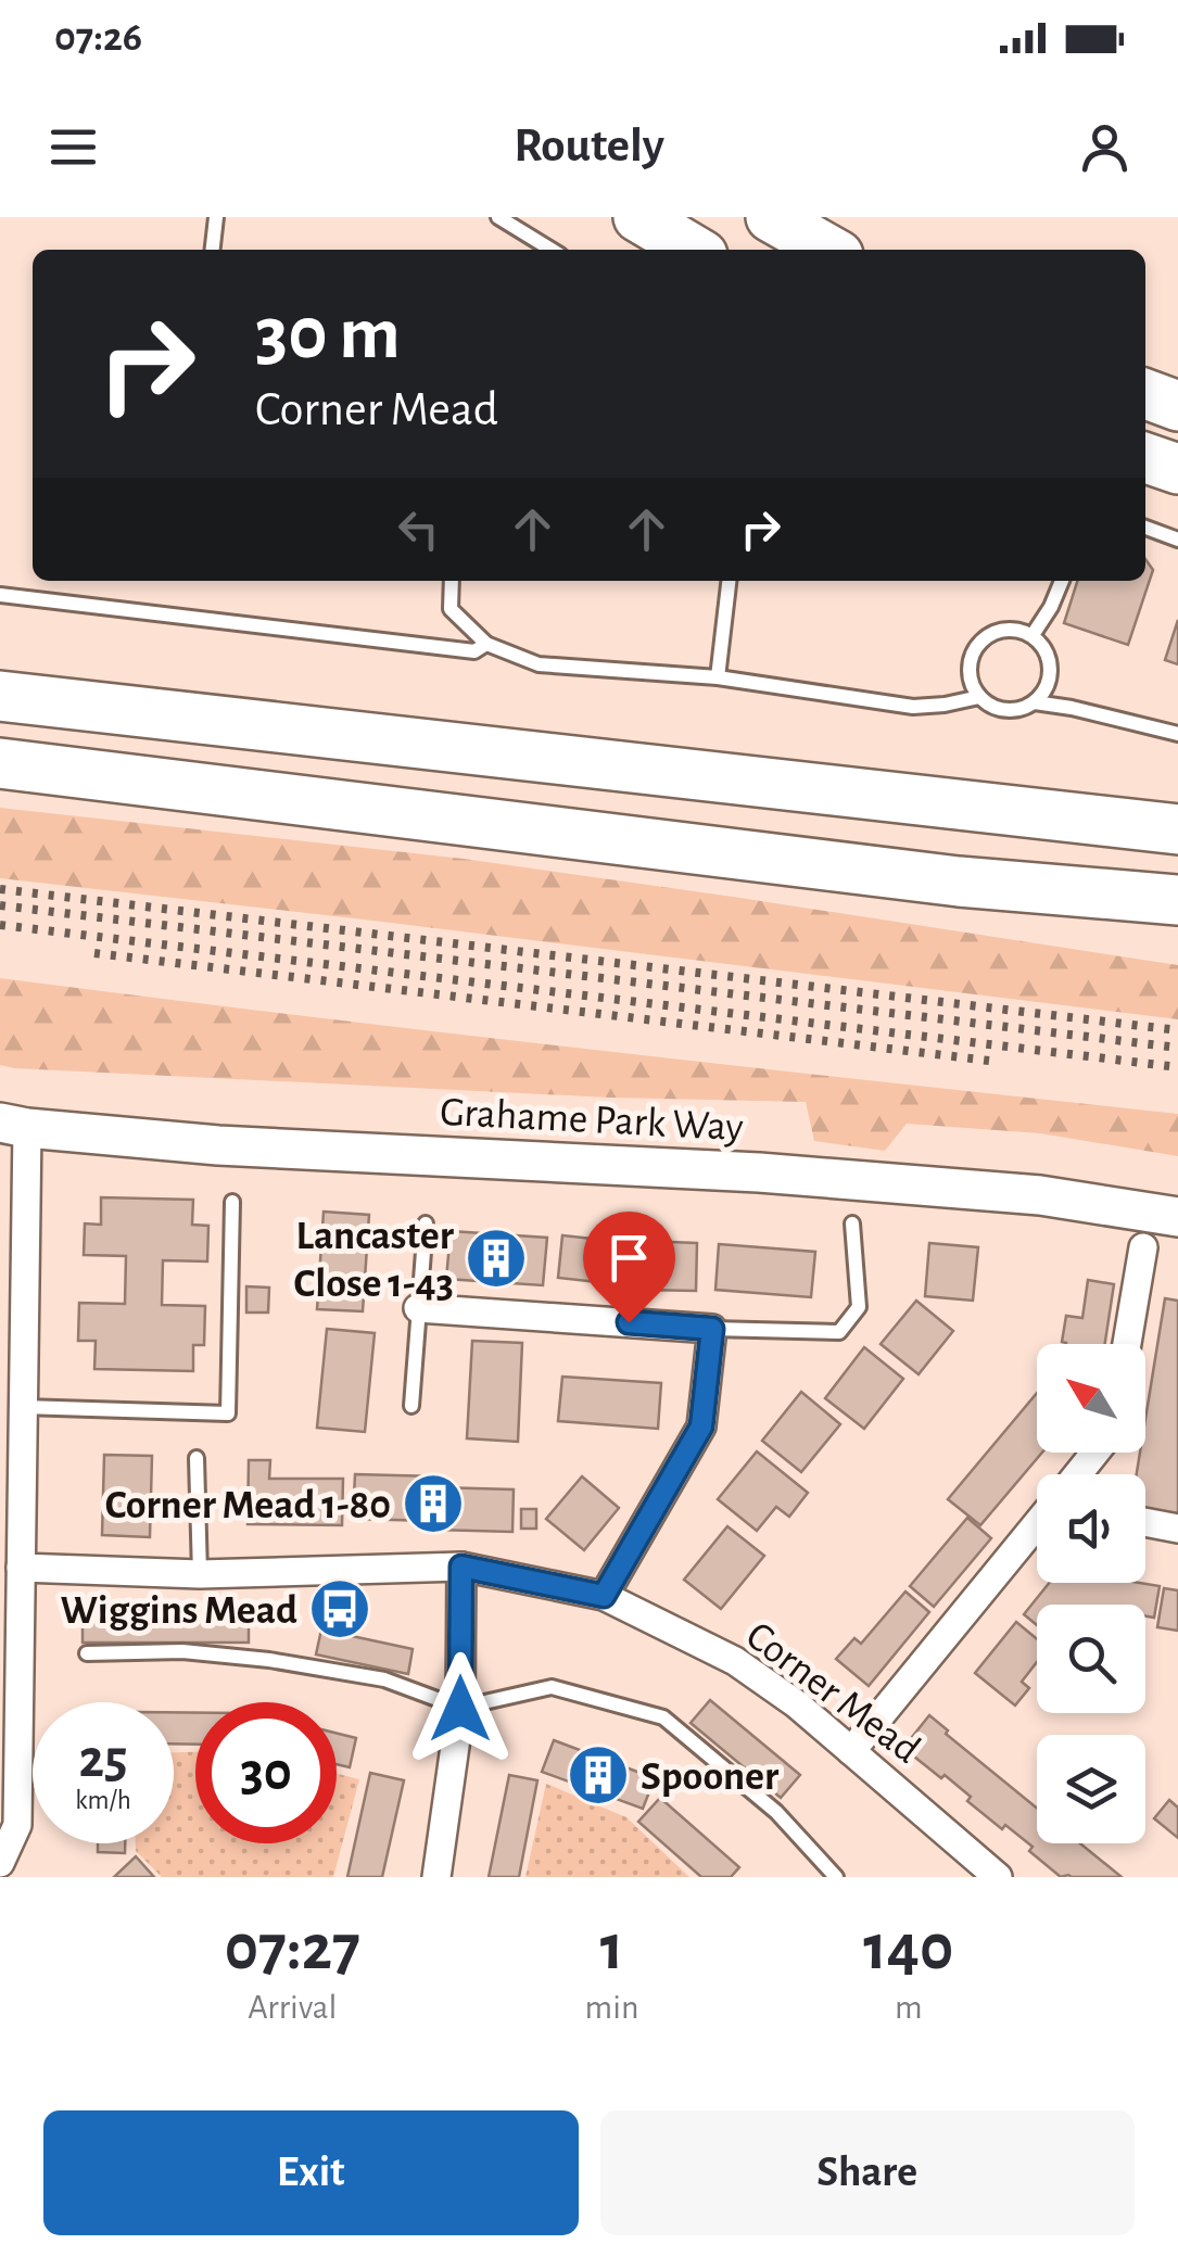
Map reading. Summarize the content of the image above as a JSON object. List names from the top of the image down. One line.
{"streets":{"street":["Grahame Park Way","Corner Mead"]},"places":{"building":["Lancaster Close 1-43","Corner Mead 1-80","Spooner"],"bus stop":["Wiggins Mead"]},"north":"top left","page":{"status":"07:26","header":"Routely","turn":["30 m","Corner Mead"],"speed":"25 km/h","limit":"30","eta":["07:27","Arrival","1","min","140","m"],"buttons":["Exit","Share"]}}
